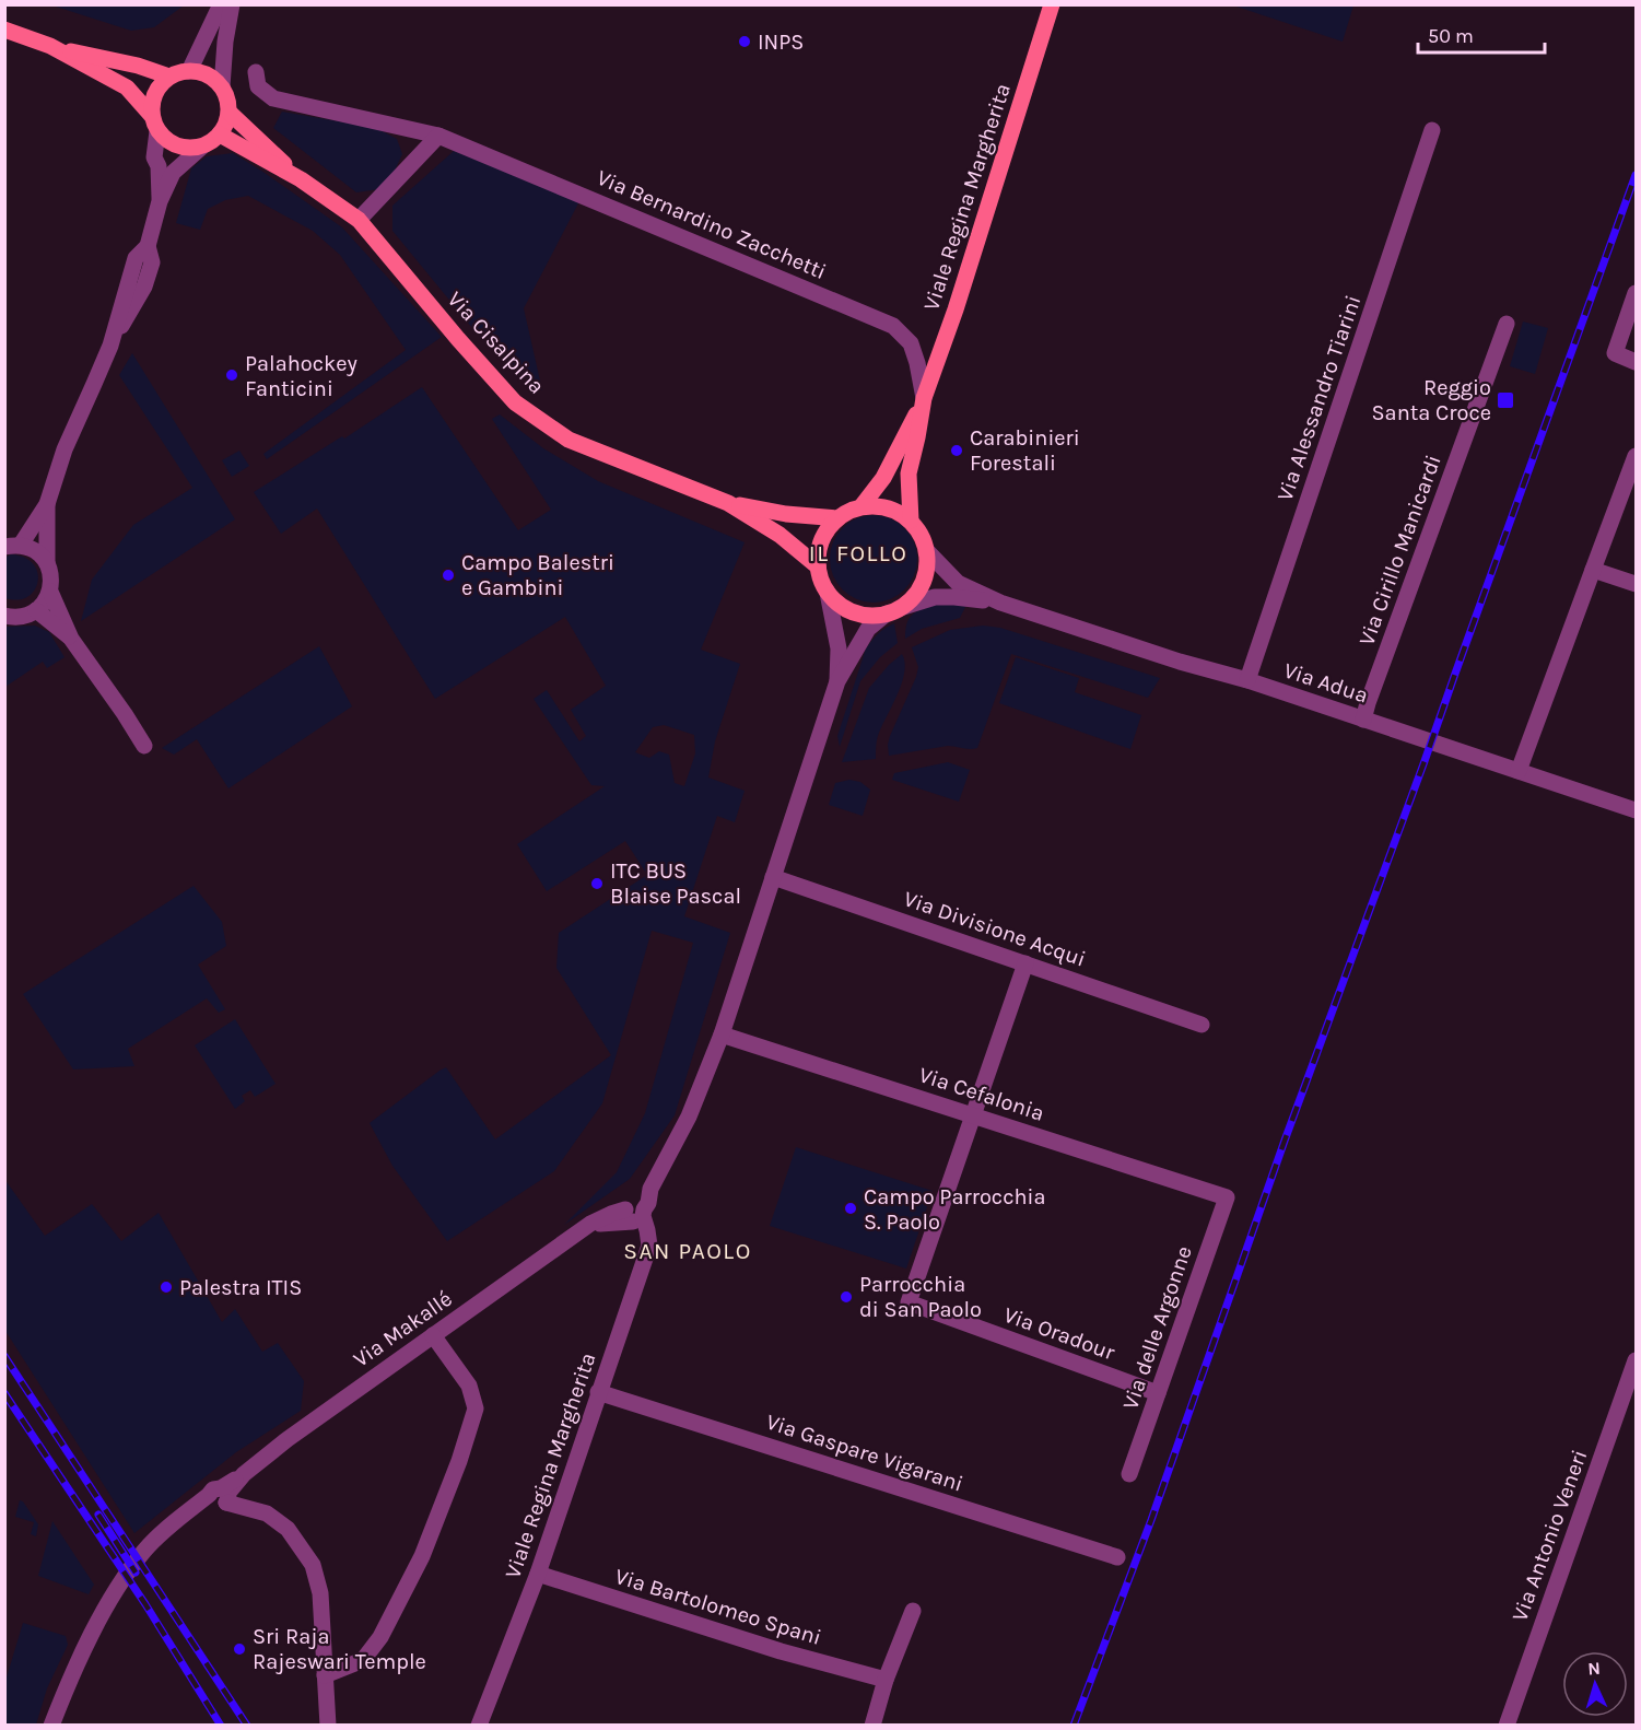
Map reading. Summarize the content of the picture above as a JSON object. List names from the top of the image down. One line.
{"streets":{"main road":["Viale Regina Margherita","Via Cisalpina"],"street":["Via Bernardino Zacchetti","Via Alessandro Tiarini","Via Cirillo Manicardi","Via Adua","Via Divisione Acqui","Via Cefalonia","Via delle Argonne","Via Makallé","Via Oradour","Via Gaspare Vigarani","Via Antonio Veneri","Via Bartolomeo Spani"]},"crossings":[["Viale Regina Margherita","Via Bernardino Zacchetti"],["Viale Regina Margherita","Via Cisalpina"],["Viale Regina Margherita","Via Adua"],["Viale Regina Margherita","Via Makallé"],["Viale Regina Margherita","Via Gaspare Vigarani"],["Viale Regina Margherita","Via Bartolomeo Spani"],["Via Cisalpina","Via Adua"],["Via Alessandro Tiarini","Via Adua"],["Via Cirillo Manicardi","Via Adua"],["Via Cefalonia","Via delle Argonne"],["Via Cefalonia","Via Oradour"],["Via delle Argonne","Via Oradour"]],"districts":["IL FOLLO","SAN PAOLO"],"places":{"other":["INPS","Palahockey Fanticini","Carabinieri Forestali","Campo Balestri e Gambini","ITC BUS Blaise Pascal","Campo Parrocchia S. Paolo","Palestra ITIS","Parrocchia di San Paolo","Sri Raja Rajeswari Temple"],"transit":["Reggio Santa Croce"]},"scale_bar":"50 m","north":"top"}
